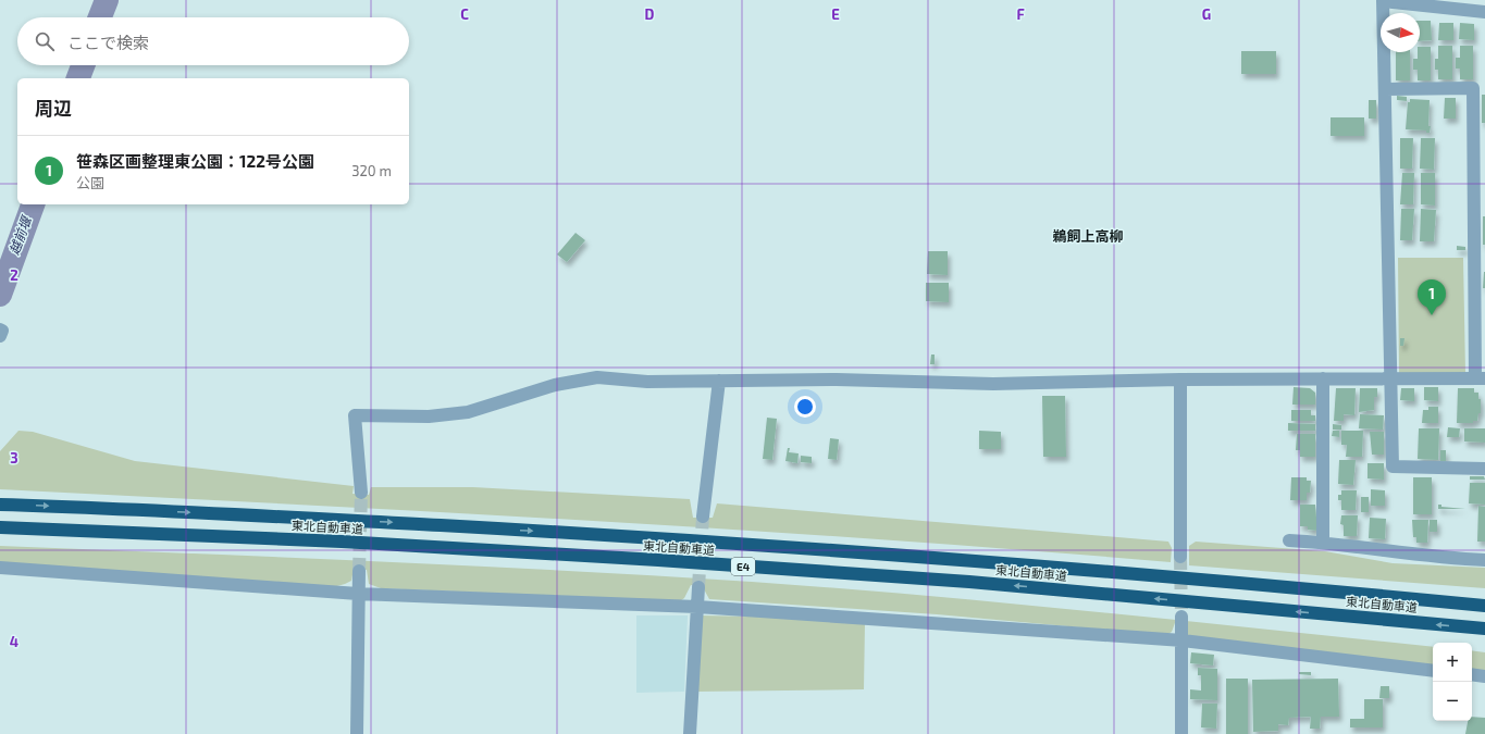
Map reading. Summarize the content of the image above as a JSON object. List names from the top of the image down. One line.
{"streets":{"highway":["東北自動車道","E4"]},"districts":["鵜飼上高柳"],"water":["越前堰"],"north":"right","page":{"search":"ここで検索","heading":"周辺","list":[{"mark":"1","name":"笹森区画整理東公園：122号公園","note":"公園","value":"320 m"}],"pins":"1","map_buttons":["+","−"]},"grid":{"columns":["C","D","E","F","G"],"rows":["2","3","4"]}}
